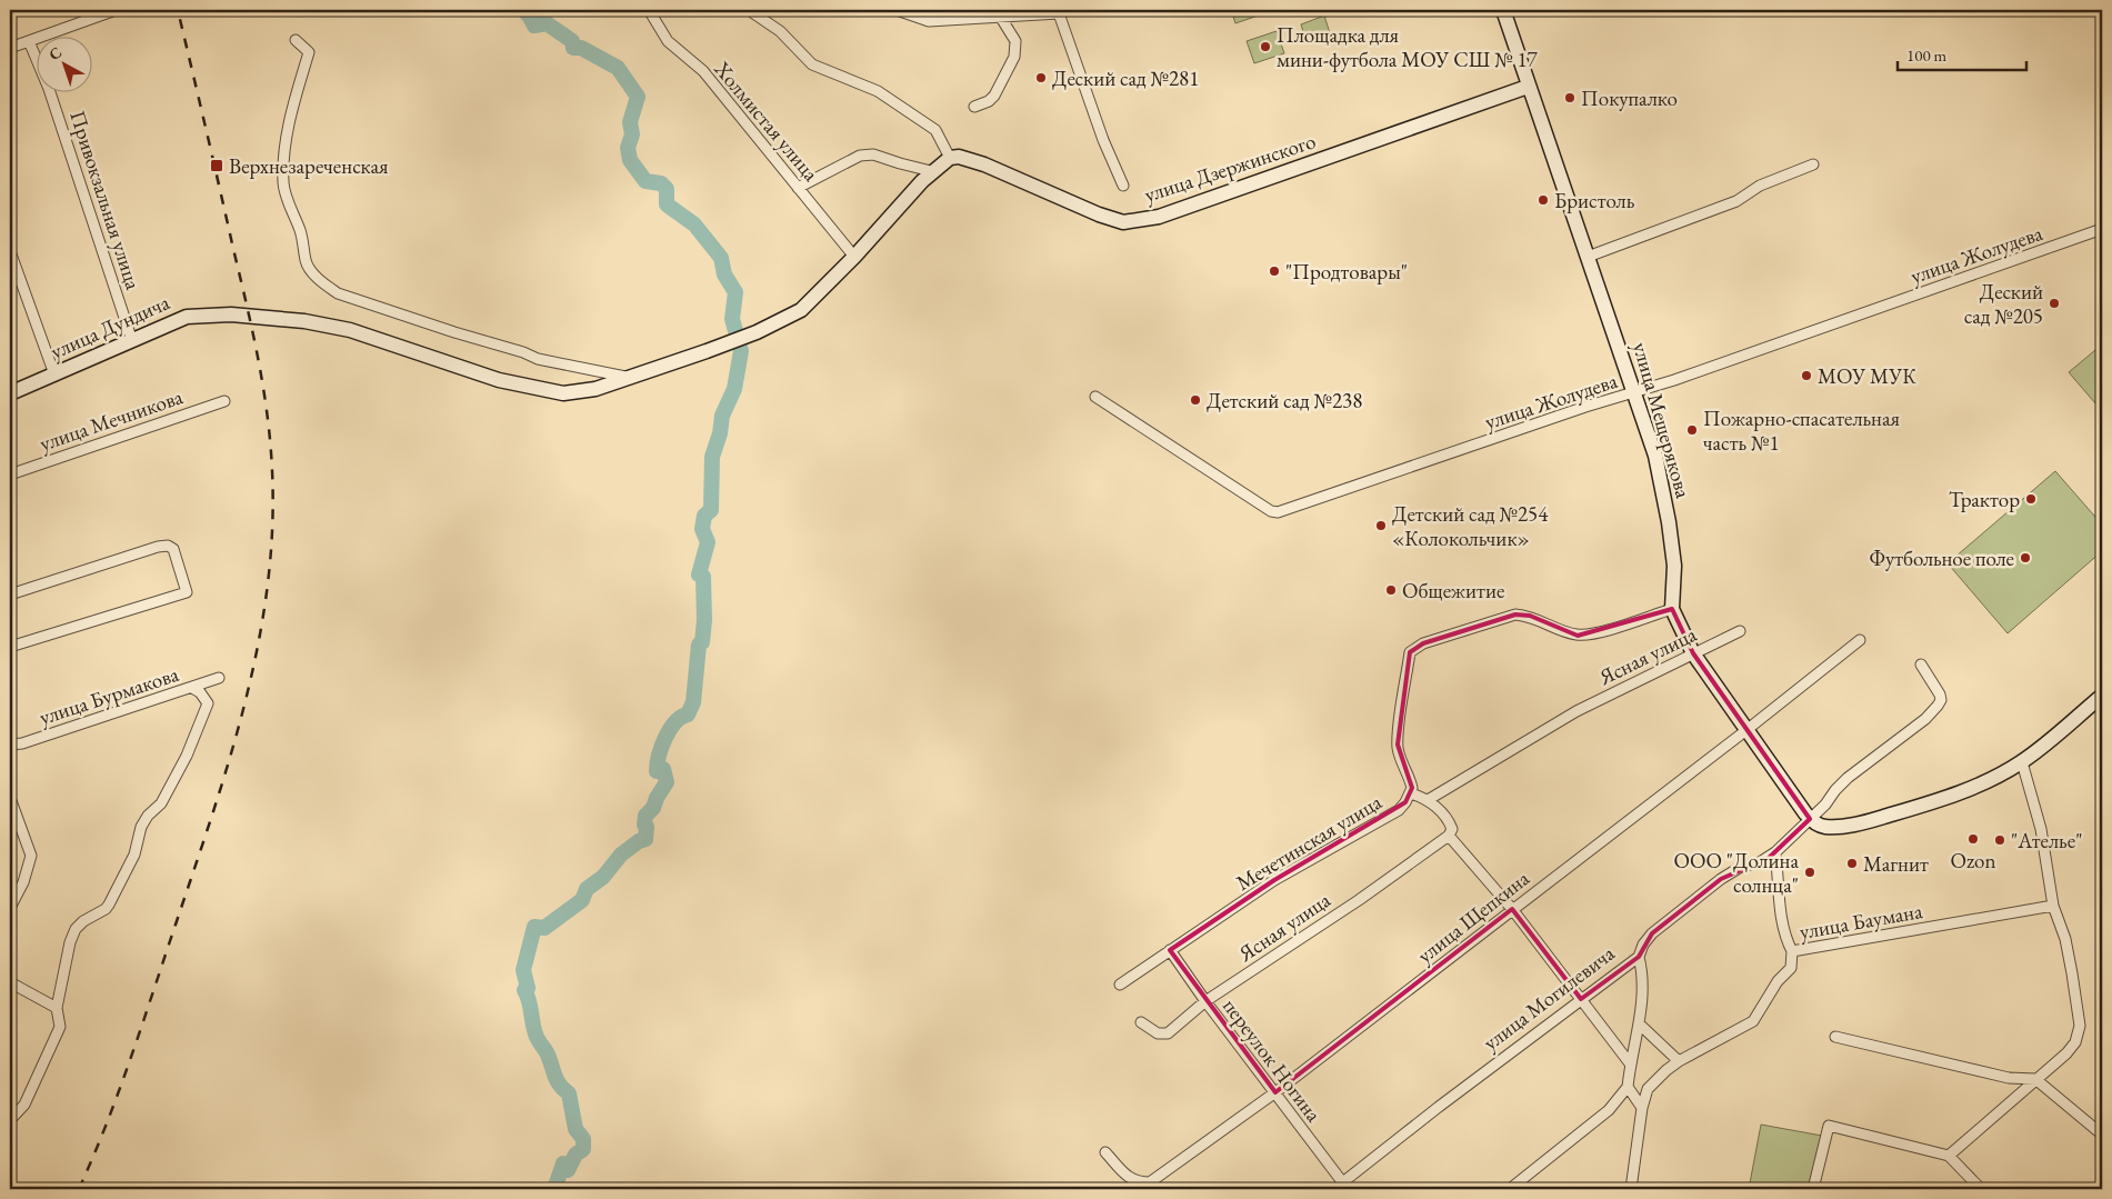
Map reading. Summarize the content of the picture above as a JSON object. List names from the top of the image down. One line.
{"streets":{"street":["Холмистая улица","улица Дзержинского","Привокзальная улица","улица Жолудева","улица Дундича","улица Мечникова","улица Мещерякова","Ясная улица","улица Бурмакова","Мечетинская улица","улица Щепкина","улица Баумана","улица Могилевича","переулок Ногина"]},"crossings":[["Холмистая улица","улица Дундича"],["улица Дзержинского","улица Мещерякова"],["Привокзальная улица","улица Дундича"],["улица Жолудева","улица Мещерякова"],["улица Мещерякова","Ясная улица"],["улица Мещерякова","Мечетинская улица"],["улица Мещерякова","улица Щепкина"],["улица Мещерякова","улица Могилевича"],["Ясная улица","переулок Ногина"],["Мечетинская улица","переулок Ногина"],["улица Щепкина","переулок Ногина"],["улица Могилевича","переулок Ногина"]],"places":{"other":["Площадка для мини-футбола МОУ СШ № 17","Деский сад №281","Покупалко","Бристоль","\"Продтовары\"","Деский сад №205","МОУ МУК","Детский сад №238","Пожарно-спасательная часть №1","Трактор","Детский сад №254 «Колокольчик»","Футбольное поле","Общежитие","Ozon","\"Ателье\"","Магнит","ООО \"Долина солнца\""],"transit":["Верхнезареченская"]},"scale_bar":"100 m","north":"top left"}
